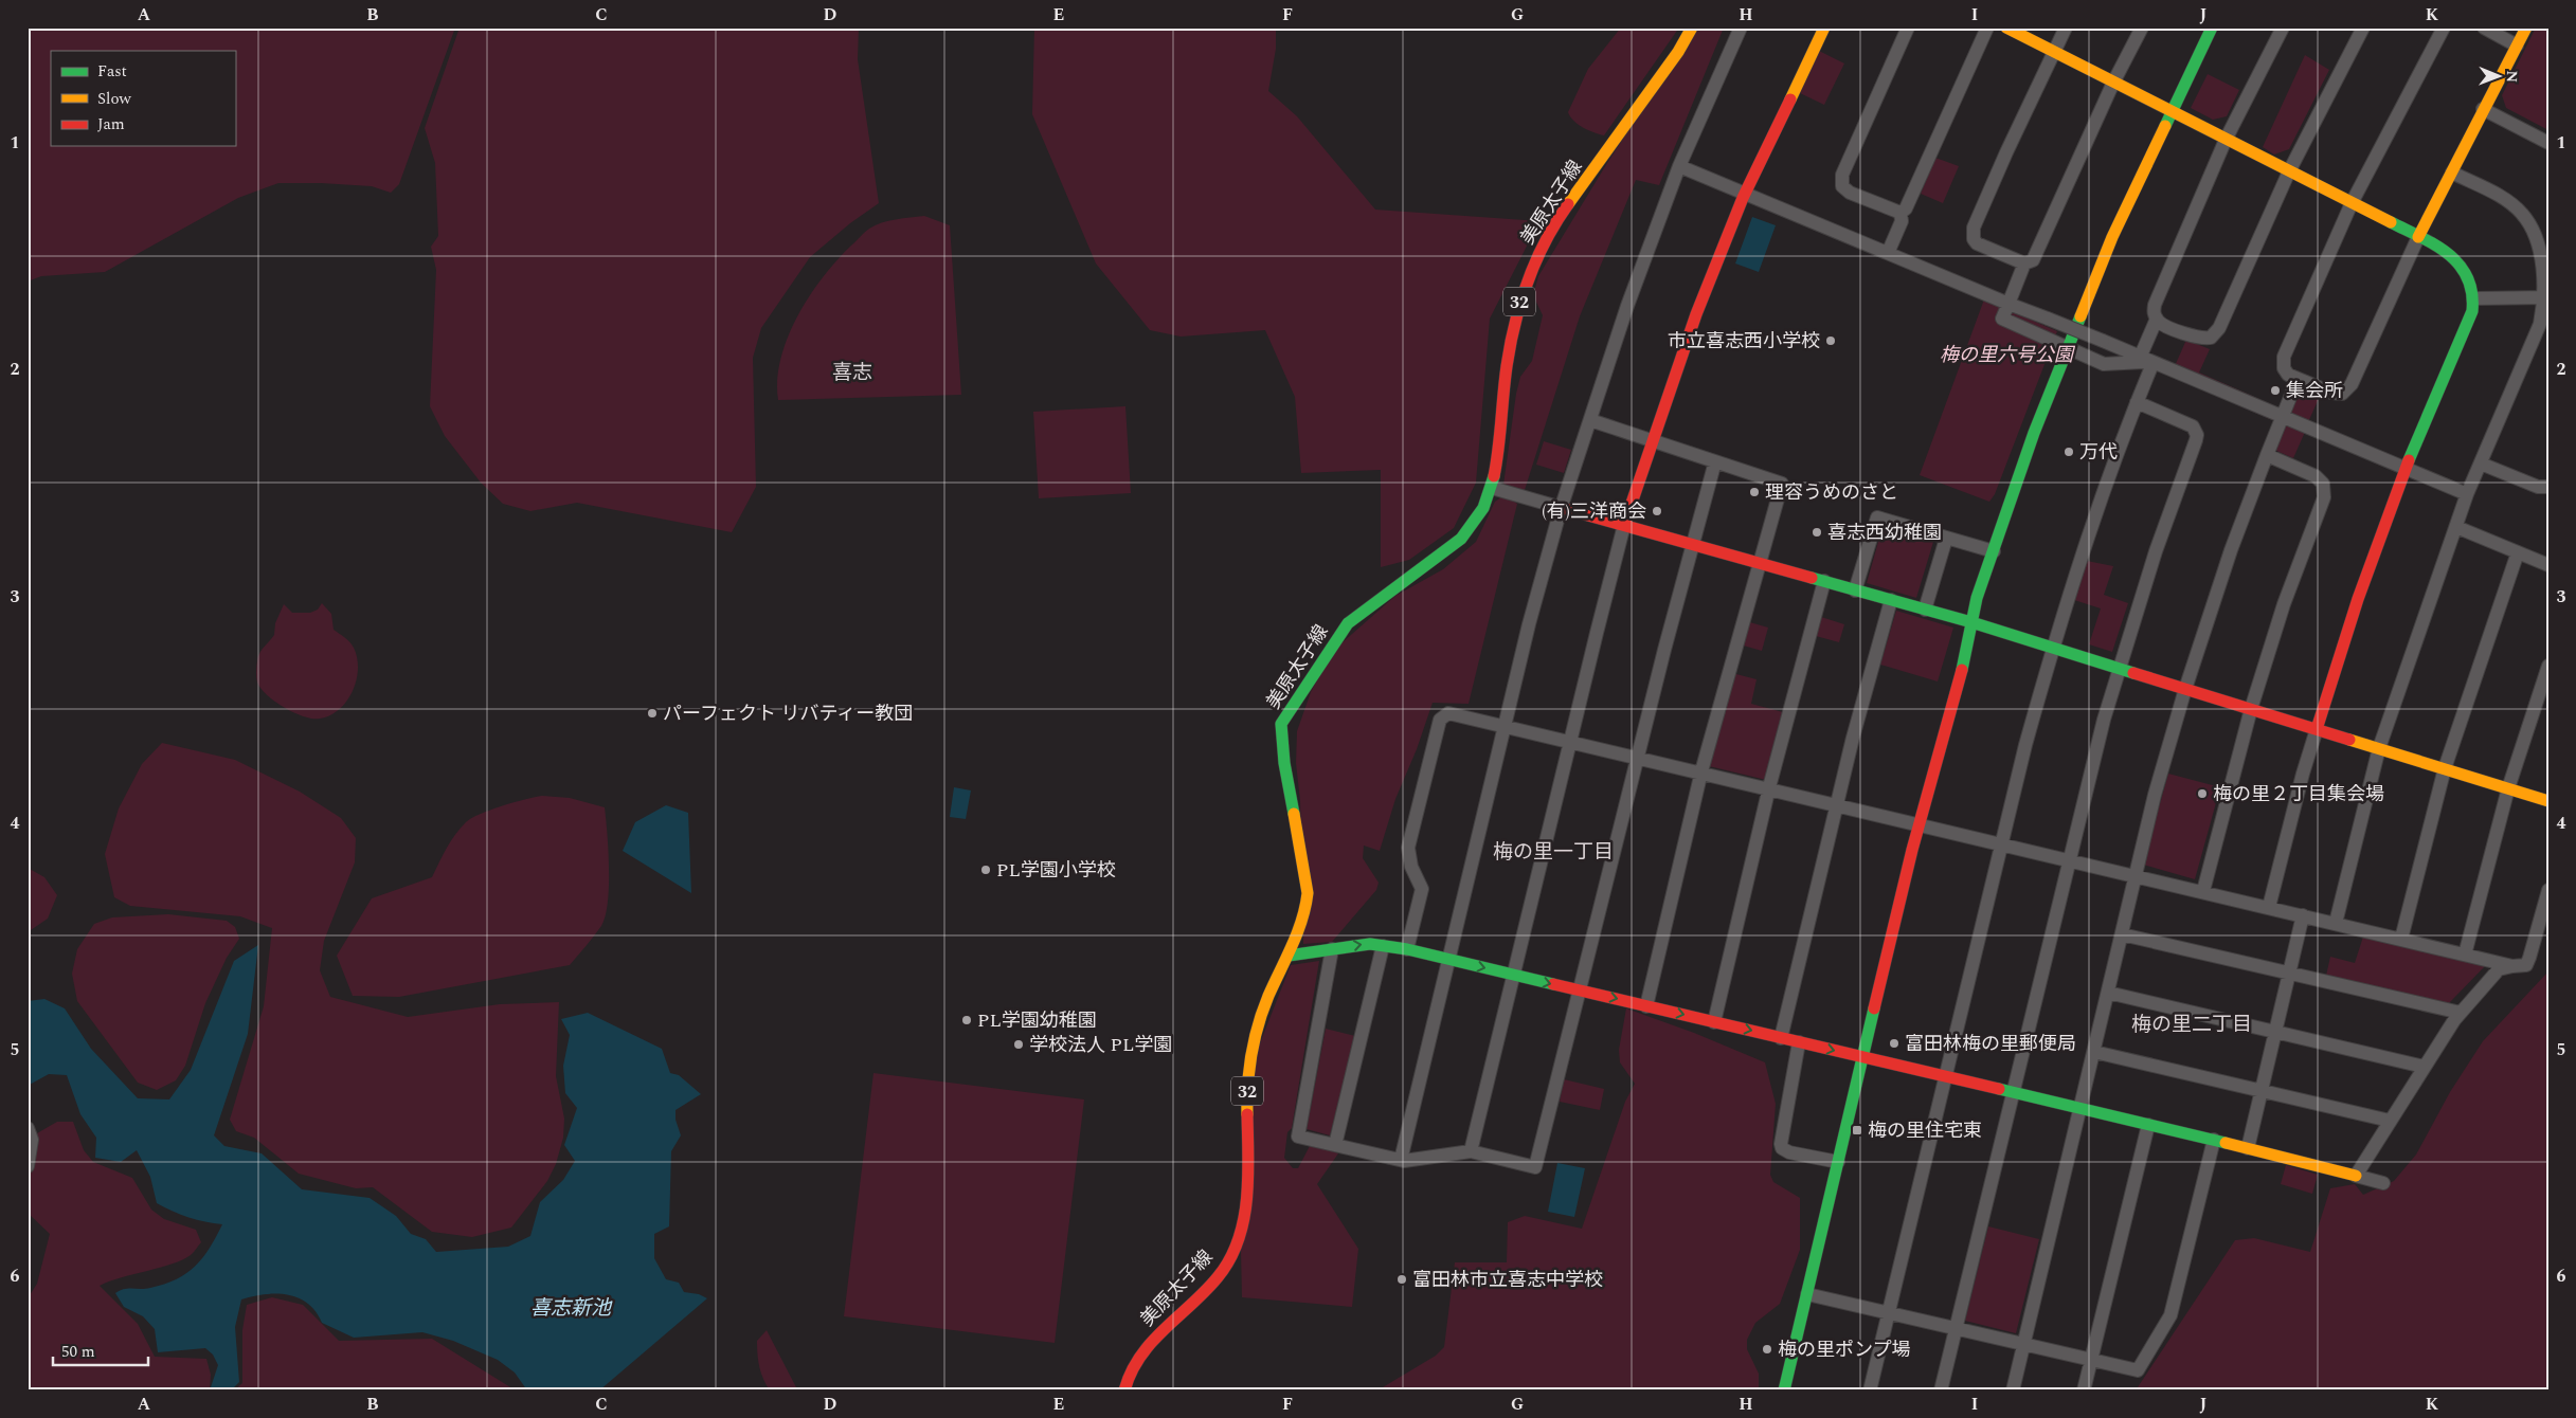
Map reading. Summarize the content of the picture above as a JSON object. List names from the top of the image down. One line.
{"streets":{"street":["美原太子線","32"]},"districts":["喜志","梅の里一丁目","梅の里二丁目"],"water":["喜志新池"],"parks":["梅の里六号公園"],"places":{"other":["市立喜志西小学校","集会所","万代","理容うめのさと","(有)三洋商会","喜志西幼稚園","パーフェクト リバティー教団","梅の里２丁目集会場","PL学園小学校","PL学園幼稚園","富田林梅の里郵便局","学校法人 PL学園","富田林市立喜志中学校","梅の里ポンプ場"],"transit":["梅の里住宅東"]},"legend":["Fast","Slow","Jam"],"scale_bar":"50 m","north":"right","grid":{"columns":["A","B","C","D","E","F","G","H","I","J","K"],"rows":["1","2","3","4","5","6"]}}
